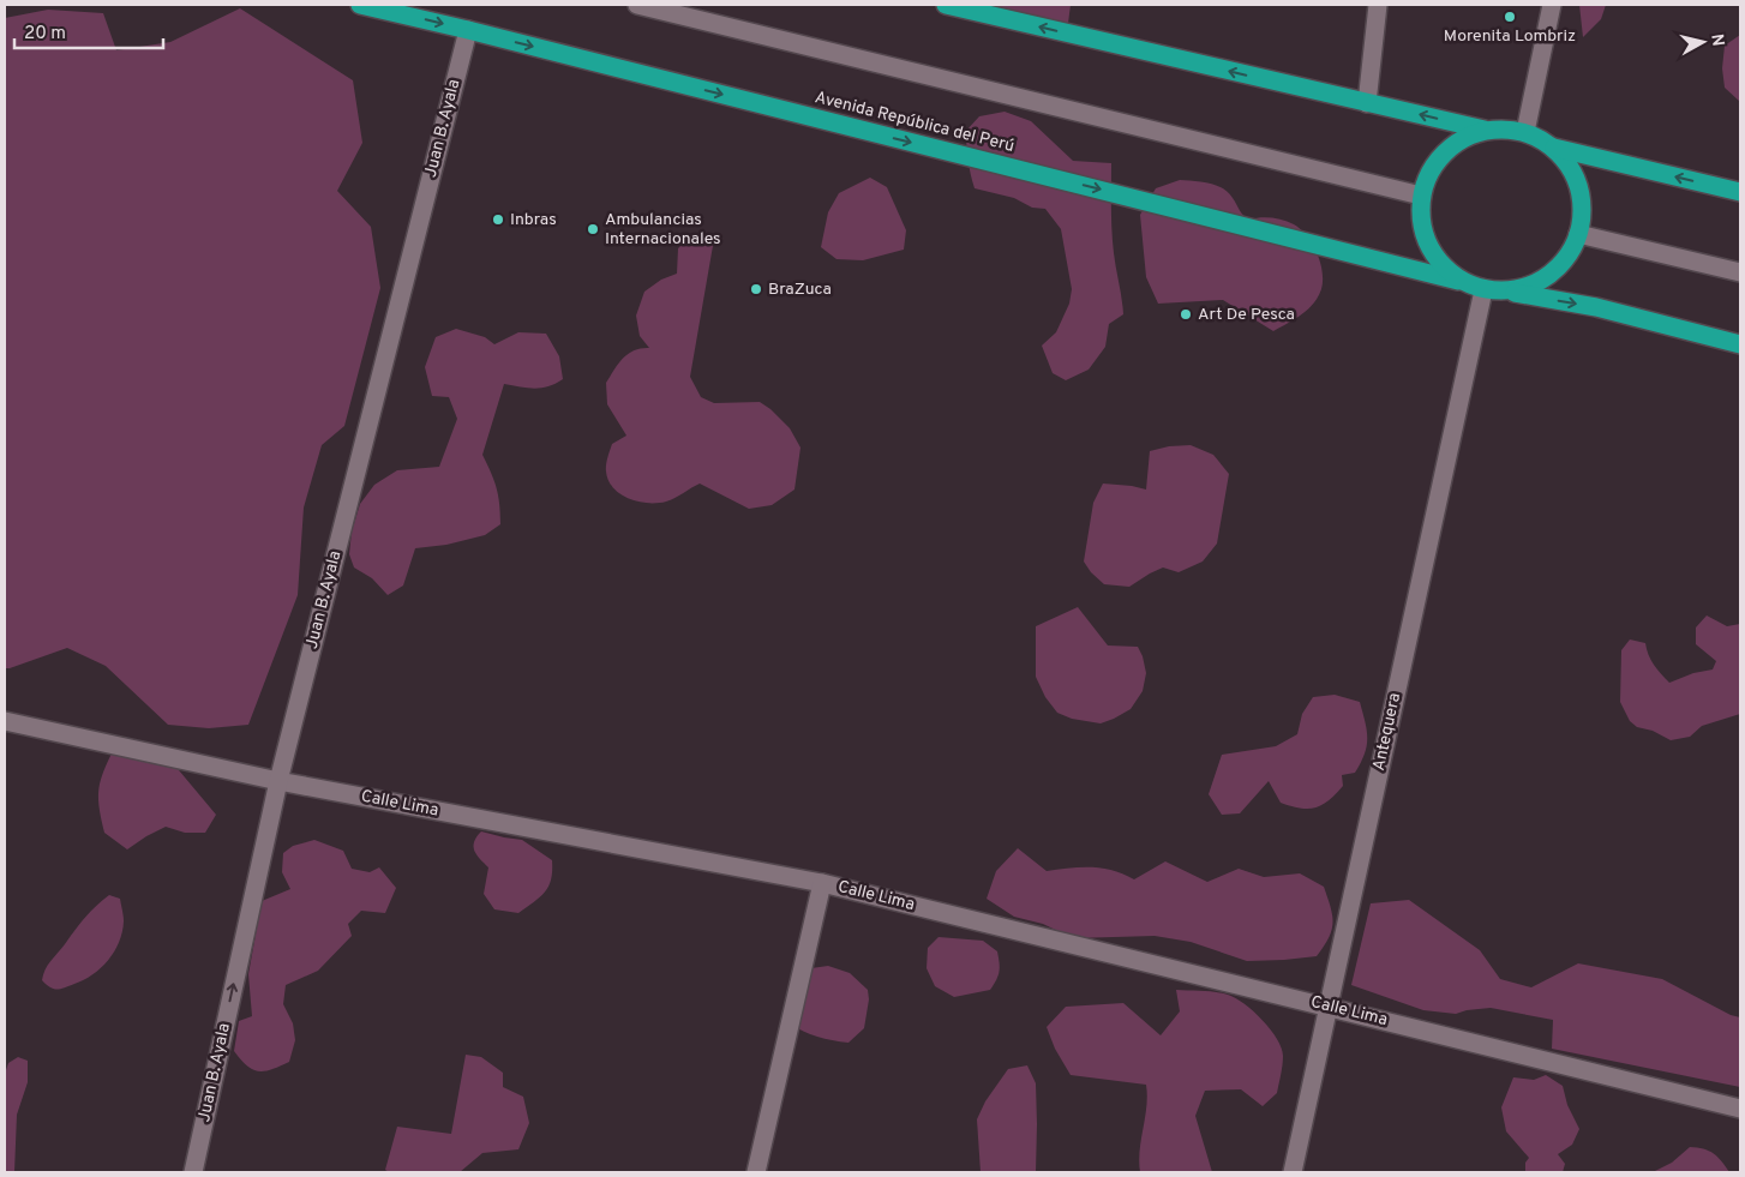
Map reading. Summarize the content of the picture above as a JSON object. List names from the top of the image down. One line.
{"streets":{"highway":["Avenida República del Perú"],"street":["Juan B. Ayala","Antequera","Calle Lima"]},"crossings":[["Avenida República del Perú","Juan B. Ayala"],["Avenida República del Perú","Antequera"],["Juan B. Ayala","Calle Lima"],["Antequera","Calle Lima"]],"places":["Morenita Lombriz","Inbras","Ambulancias Internacionales","BraZuca","Art De Pesca"],"scale_bar":"20 m","north":"right"}
